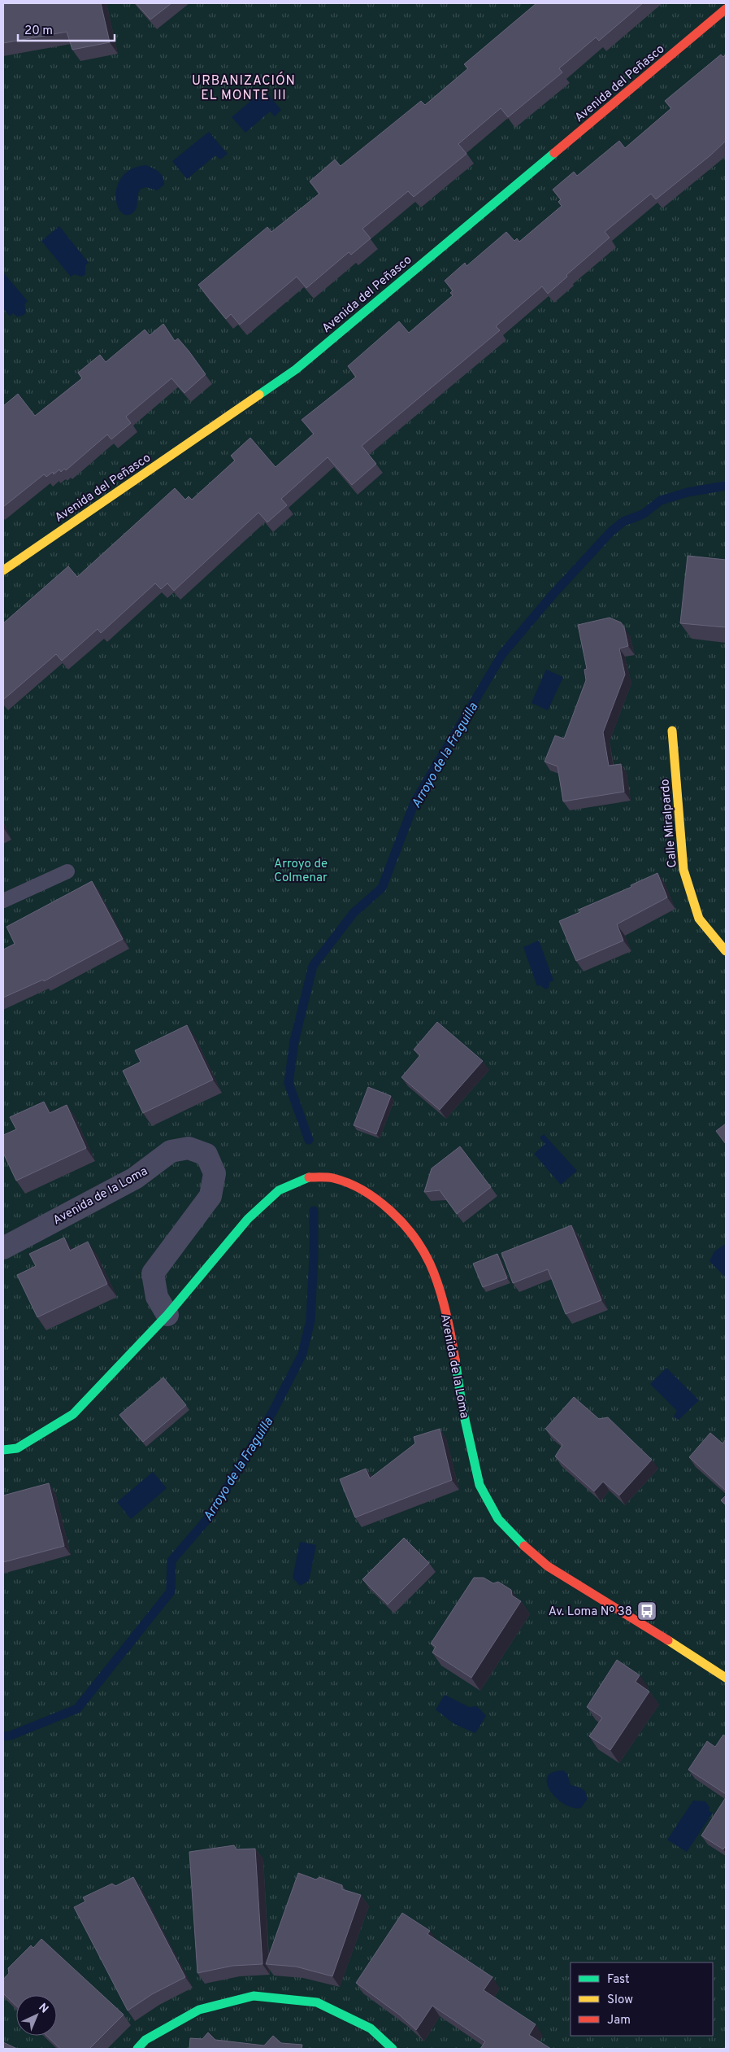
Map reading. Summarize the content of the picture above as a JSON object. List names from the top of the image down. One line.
{"streets":{"street":["Avenida del Peñasco","Calle Miralpardo","Avenida de la Loma"]},"districts":["URBANIZACIÓN EL MONTE III"],"water":["Arroyo de la Fraguilla"],"parks":["Arroyo de Colmenar"],"places":{"bus stop":["Av. Loma Nº 38"]},"legend":["Fast","Slow","Jam"],"scale_bar":"20 m","north":"top right"}
